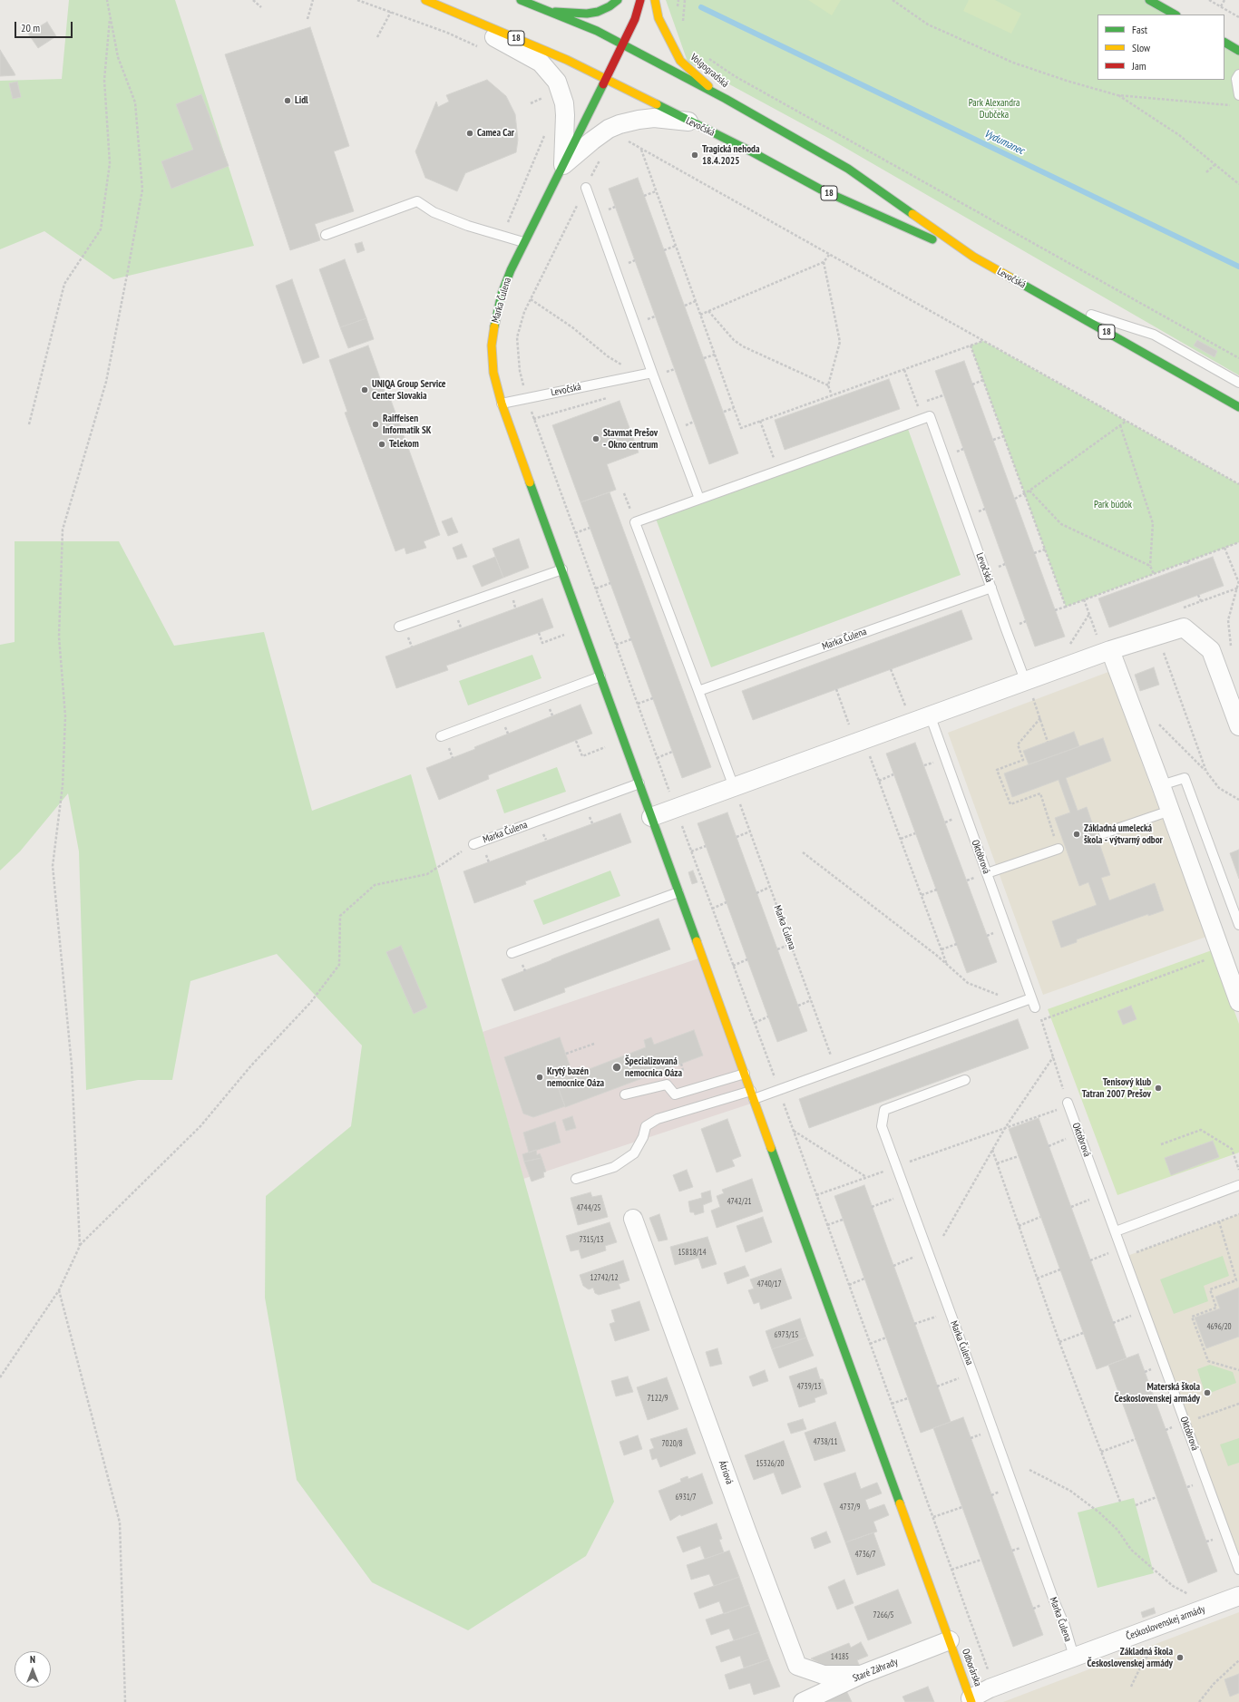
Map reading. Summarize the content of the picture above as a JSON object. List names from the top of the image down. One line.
{"streets":{"street":["18","Volgogradská","Levočská","Marka Čulena","Átriová","Československej armády","Odborárska","Staré Záhrady"],"lane":["Októbrová"]},"crossings":[["Volgogradská","Levočská"],["Levočská","Marka Čulena"],["Marka Čulena","Československej armády"],["Marka Čulena","Odborárska"],["Marka Čulena","Staré Záhrady"],["Átriová","Staré Záhrady"],["Československej armády","Odborárska"],["Odborárska","Staré Záhrady"]],"water":["Vydumanec"],"parks":["Park Alexandra Dubčeka","Park búdok"],"places":["Lidl","Camea Car","Tragická nehoda 18.4.2025","UNIQA Group Service Center Slovakia","Raiffeisen Informatik SK","Stavmat Prešov - Okno centrum","Telekom","Základná umelecká škola - výtvarný odbor","Špecializovaná nemocnica Oáza","Krytý bazén nemocnice Oáza","Tenisový klub Tatran 2007 Prešov","Materská škola Československej armády","Základná škola Československej armády"],"house_numbers":["4742/21","4744/25","7315/13","15818/14","12742/12","4740/17","4696/20","6973/15","4739/13","7122/9","4738/11","7020/8","15326/20","6931/7","4737/9","4736/7","7266/5","14185"],"legend":["Fast","Slow","Jam"],"scale_bar":"20 m","north":"top"}
